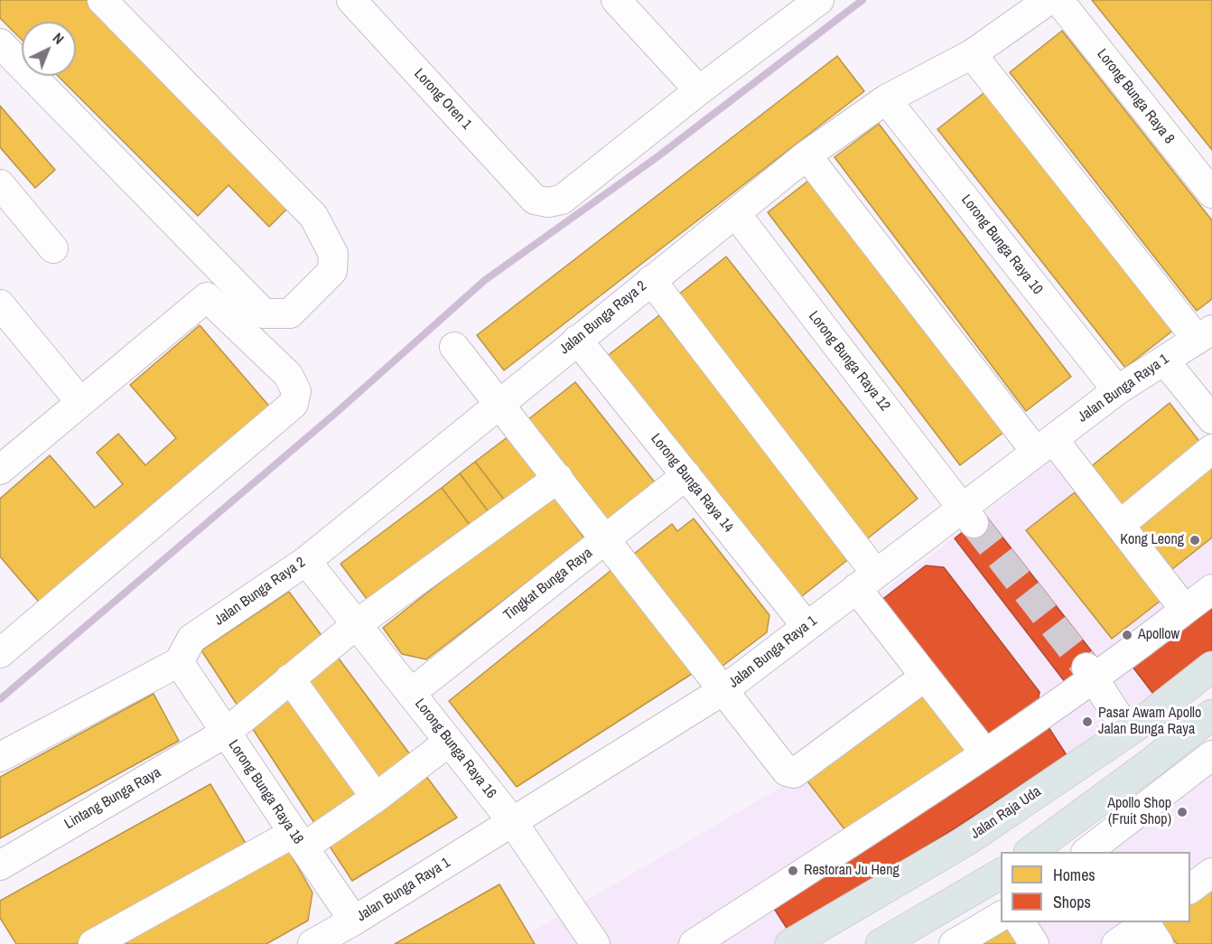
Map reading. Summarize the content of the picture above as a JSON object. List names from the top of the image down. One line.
{"streets":{"main road":["Jalan Raja Uda"],"street":["Lorong Bunga Raya 8","Lorong Oren 1","Lorong Bunga Raya 10","Jalan Bunga Raya 2","Lorong Bunga Raya 12","Jalan Bunga Raya 1","Lorong Bunga Raya 14","Tingkat Bunga Raya","Lorong Bunga Raya 16","Lorong Bunga Raya 18","Lintang Bunga Raya"]},"crossings":[["Lorong Bunga Raya 10","Jalan Bunga Raya 2"],["Lorong Bunga Raya 10","Jalan Bunga Raya 1"],["Jalan Bunga Raya 2","Lorong Bunga Raya 12"],["Jalan Bunga Raya 2","Lorong Bunga Raya 14"],["Jalan Bunga Raya 2","Lorong Bunga Raya 16"],["Jalan Bunga Raya 2","Lorong Bunga Raya 18"],["Lorong Bunga Raya 12","Jalan Bunga Raya 1"],["Jalan Bunga Raya 1","Lorong Bunga Raya 14"],["Jalan Bunga Raya 1","Lorong Bunga Raya 16"],["Jalan Bunga Raya 1","Lorong Bunga Raya 18"],["Lorong Bunga Raya 14","Tingkat Bunga Raya"],["Tingkat Bunga Raya","Lorong Bunga Raya 16"],["Lorong Bunga Raya 16","Lintang Bunga Raya"],["Lorong Bunga Raya 18","Lintang Bunga Raya"]],"places":["Kong Leong","Apollow","Pasar Awam Apollo Jalan Bunga Raya","Apollo Shop (Fruit Shop)","Restoran Ju Heng"],"legend":["Homes","Shops"],"north":"top right"}
